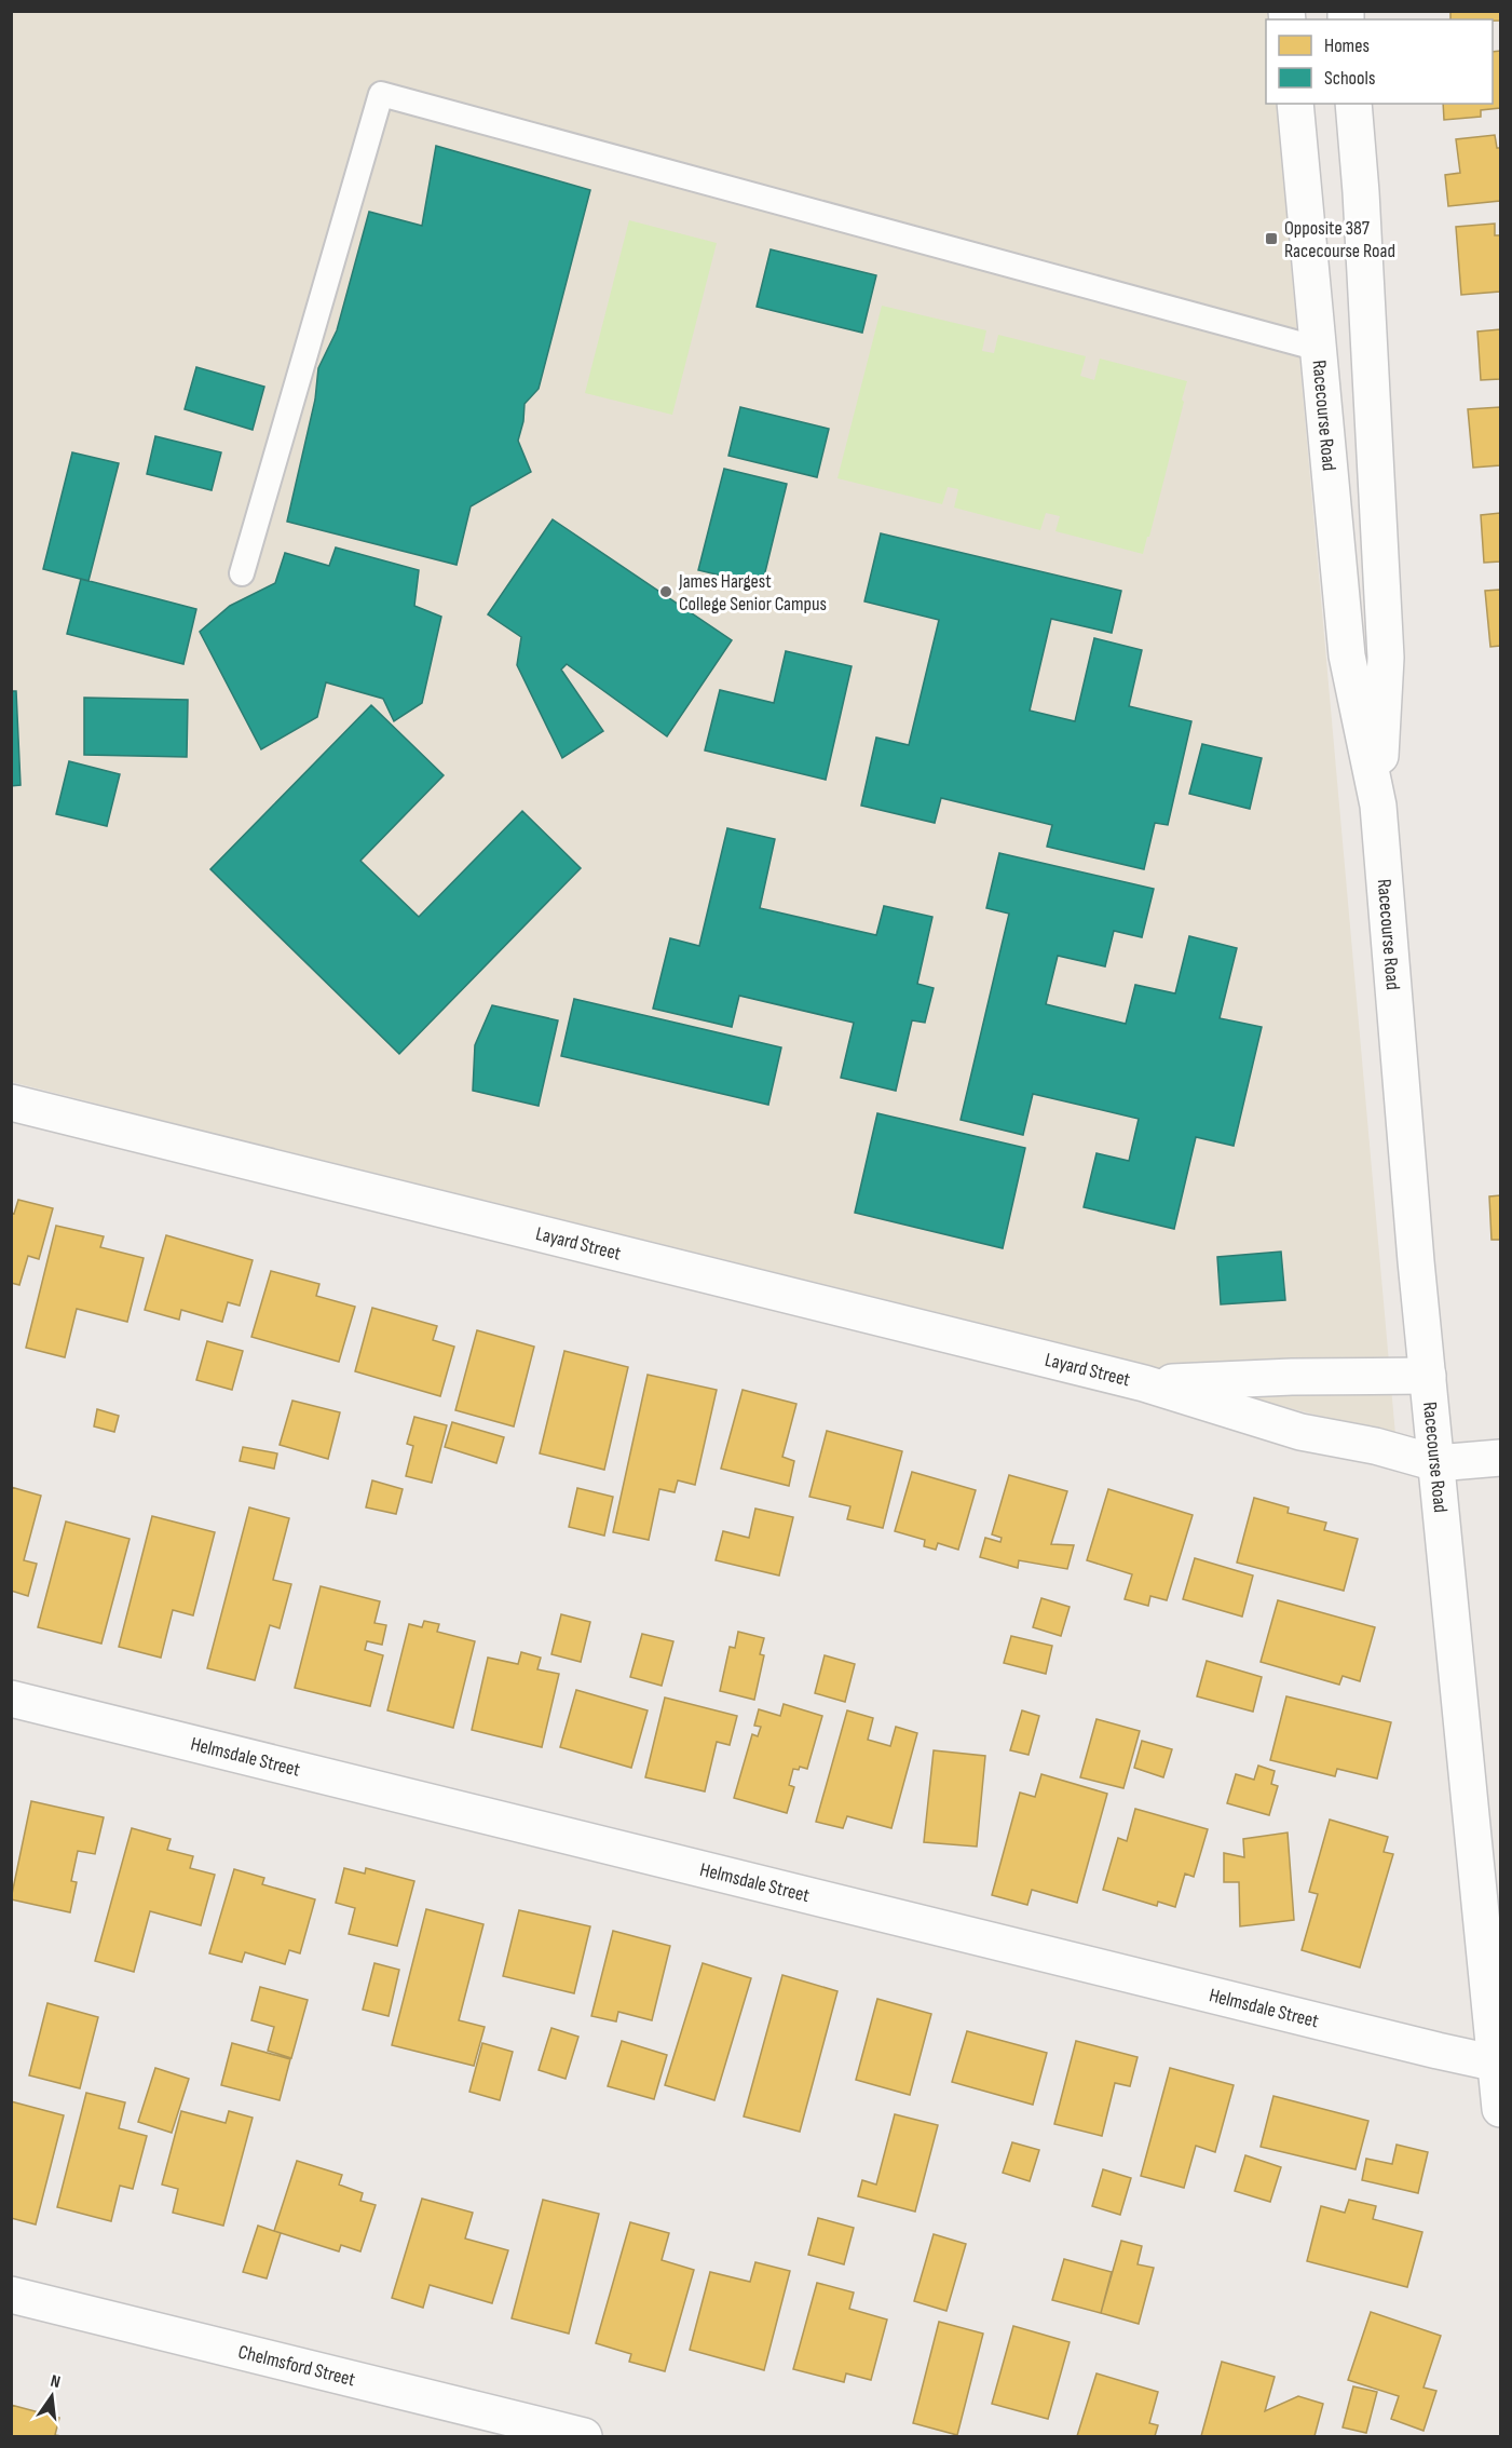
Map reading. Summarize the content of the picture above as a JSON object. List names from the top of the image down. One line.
{"streets":{"street":["Racecourse Road","Layard Street","Helmsdale Street","Chelmsford Street"]},"crossings":[["Racecourse Road","Layard Street"],["Racecourse Road","Helmsdale Street"]],"places":{"transit":["Opposite 387 Racecourse Road"],"other":["James Hargest College Senior Campus"]},"legend":["Homes","Schools"],"north":"top"}
